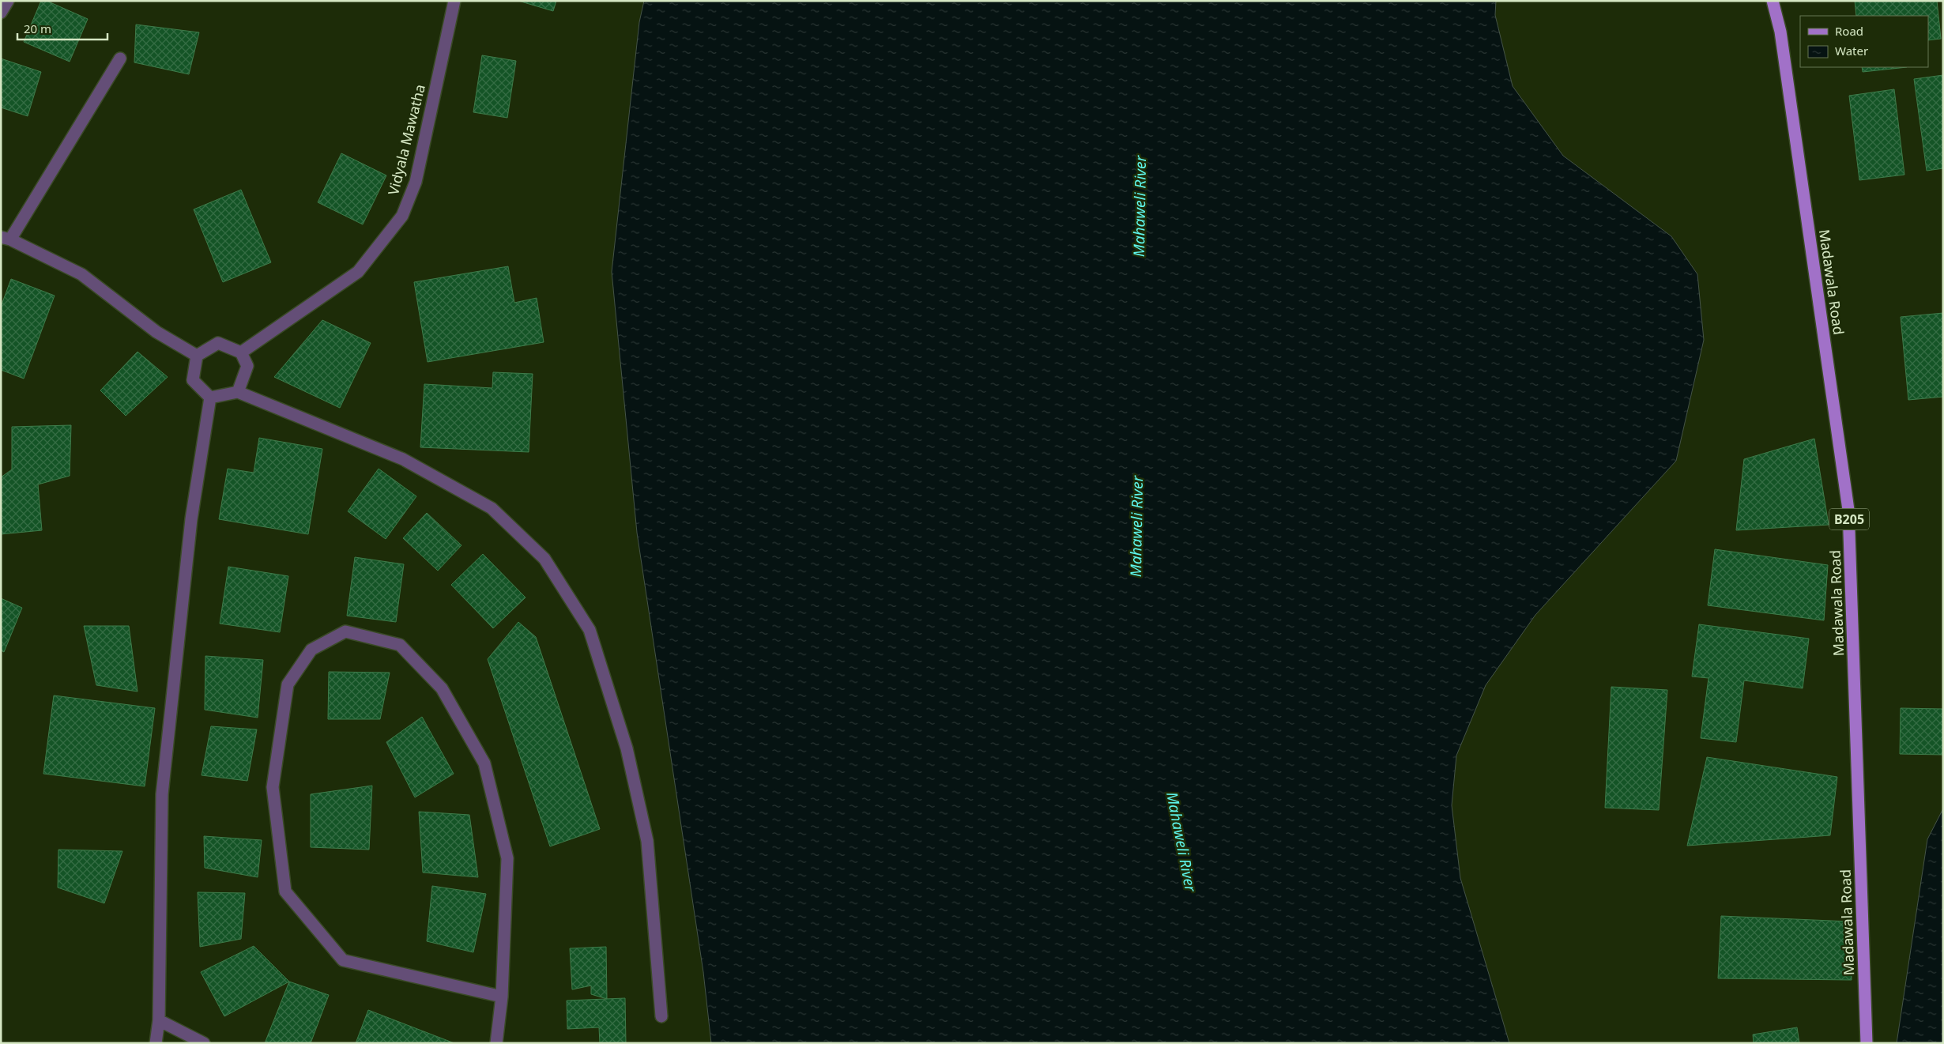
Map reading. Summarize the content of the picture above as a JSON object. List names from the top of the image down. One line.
{"streets":{"main road":["Madawala Road","B205"],"street":["Vidyala Mawatha"]},"water":["Mahaweli River"],"legend":["Road","Water"],"scale_bar":"20 m"}
